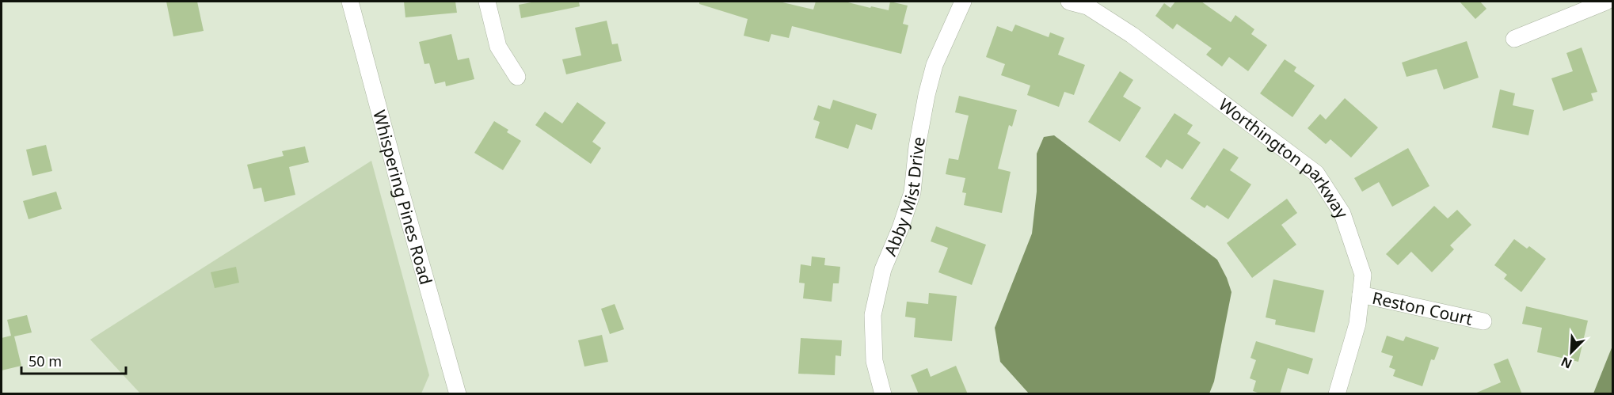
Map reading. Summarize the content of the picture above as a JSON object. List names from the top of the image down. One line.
{"streets":{"street":["Worthington parkway","Abby Mist Drive","Whispering Pines Road","Reston Court"]},"crossings":[["Worthington parkway","Reston Court"]],"scale_bar":"50 m","north":"bottom left"}
